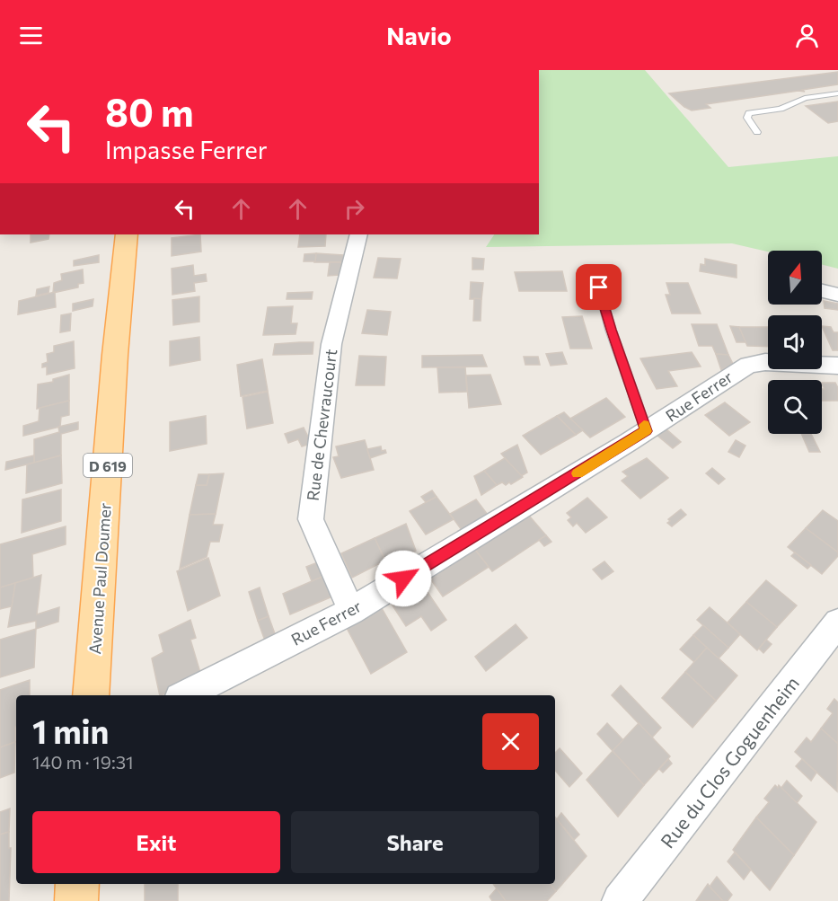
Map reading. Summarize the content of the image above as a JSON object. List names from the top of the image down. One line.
{"streets":{"main road":["D 619","Avenue Paul Doumer"],"street":["Rue Ferrer","Rue de Chevraucourt","Rue du Clos Goguenheim"]},"crossings":[["Rue Ferrer","Rue de Chevraucourt"]],"north":"top","page":{"header":"Navio","turn":["80 m","Impasse Ferrer"],"heading":["1 min","140 m · 19:31"],"buttons":["Exit","Share"]}}
